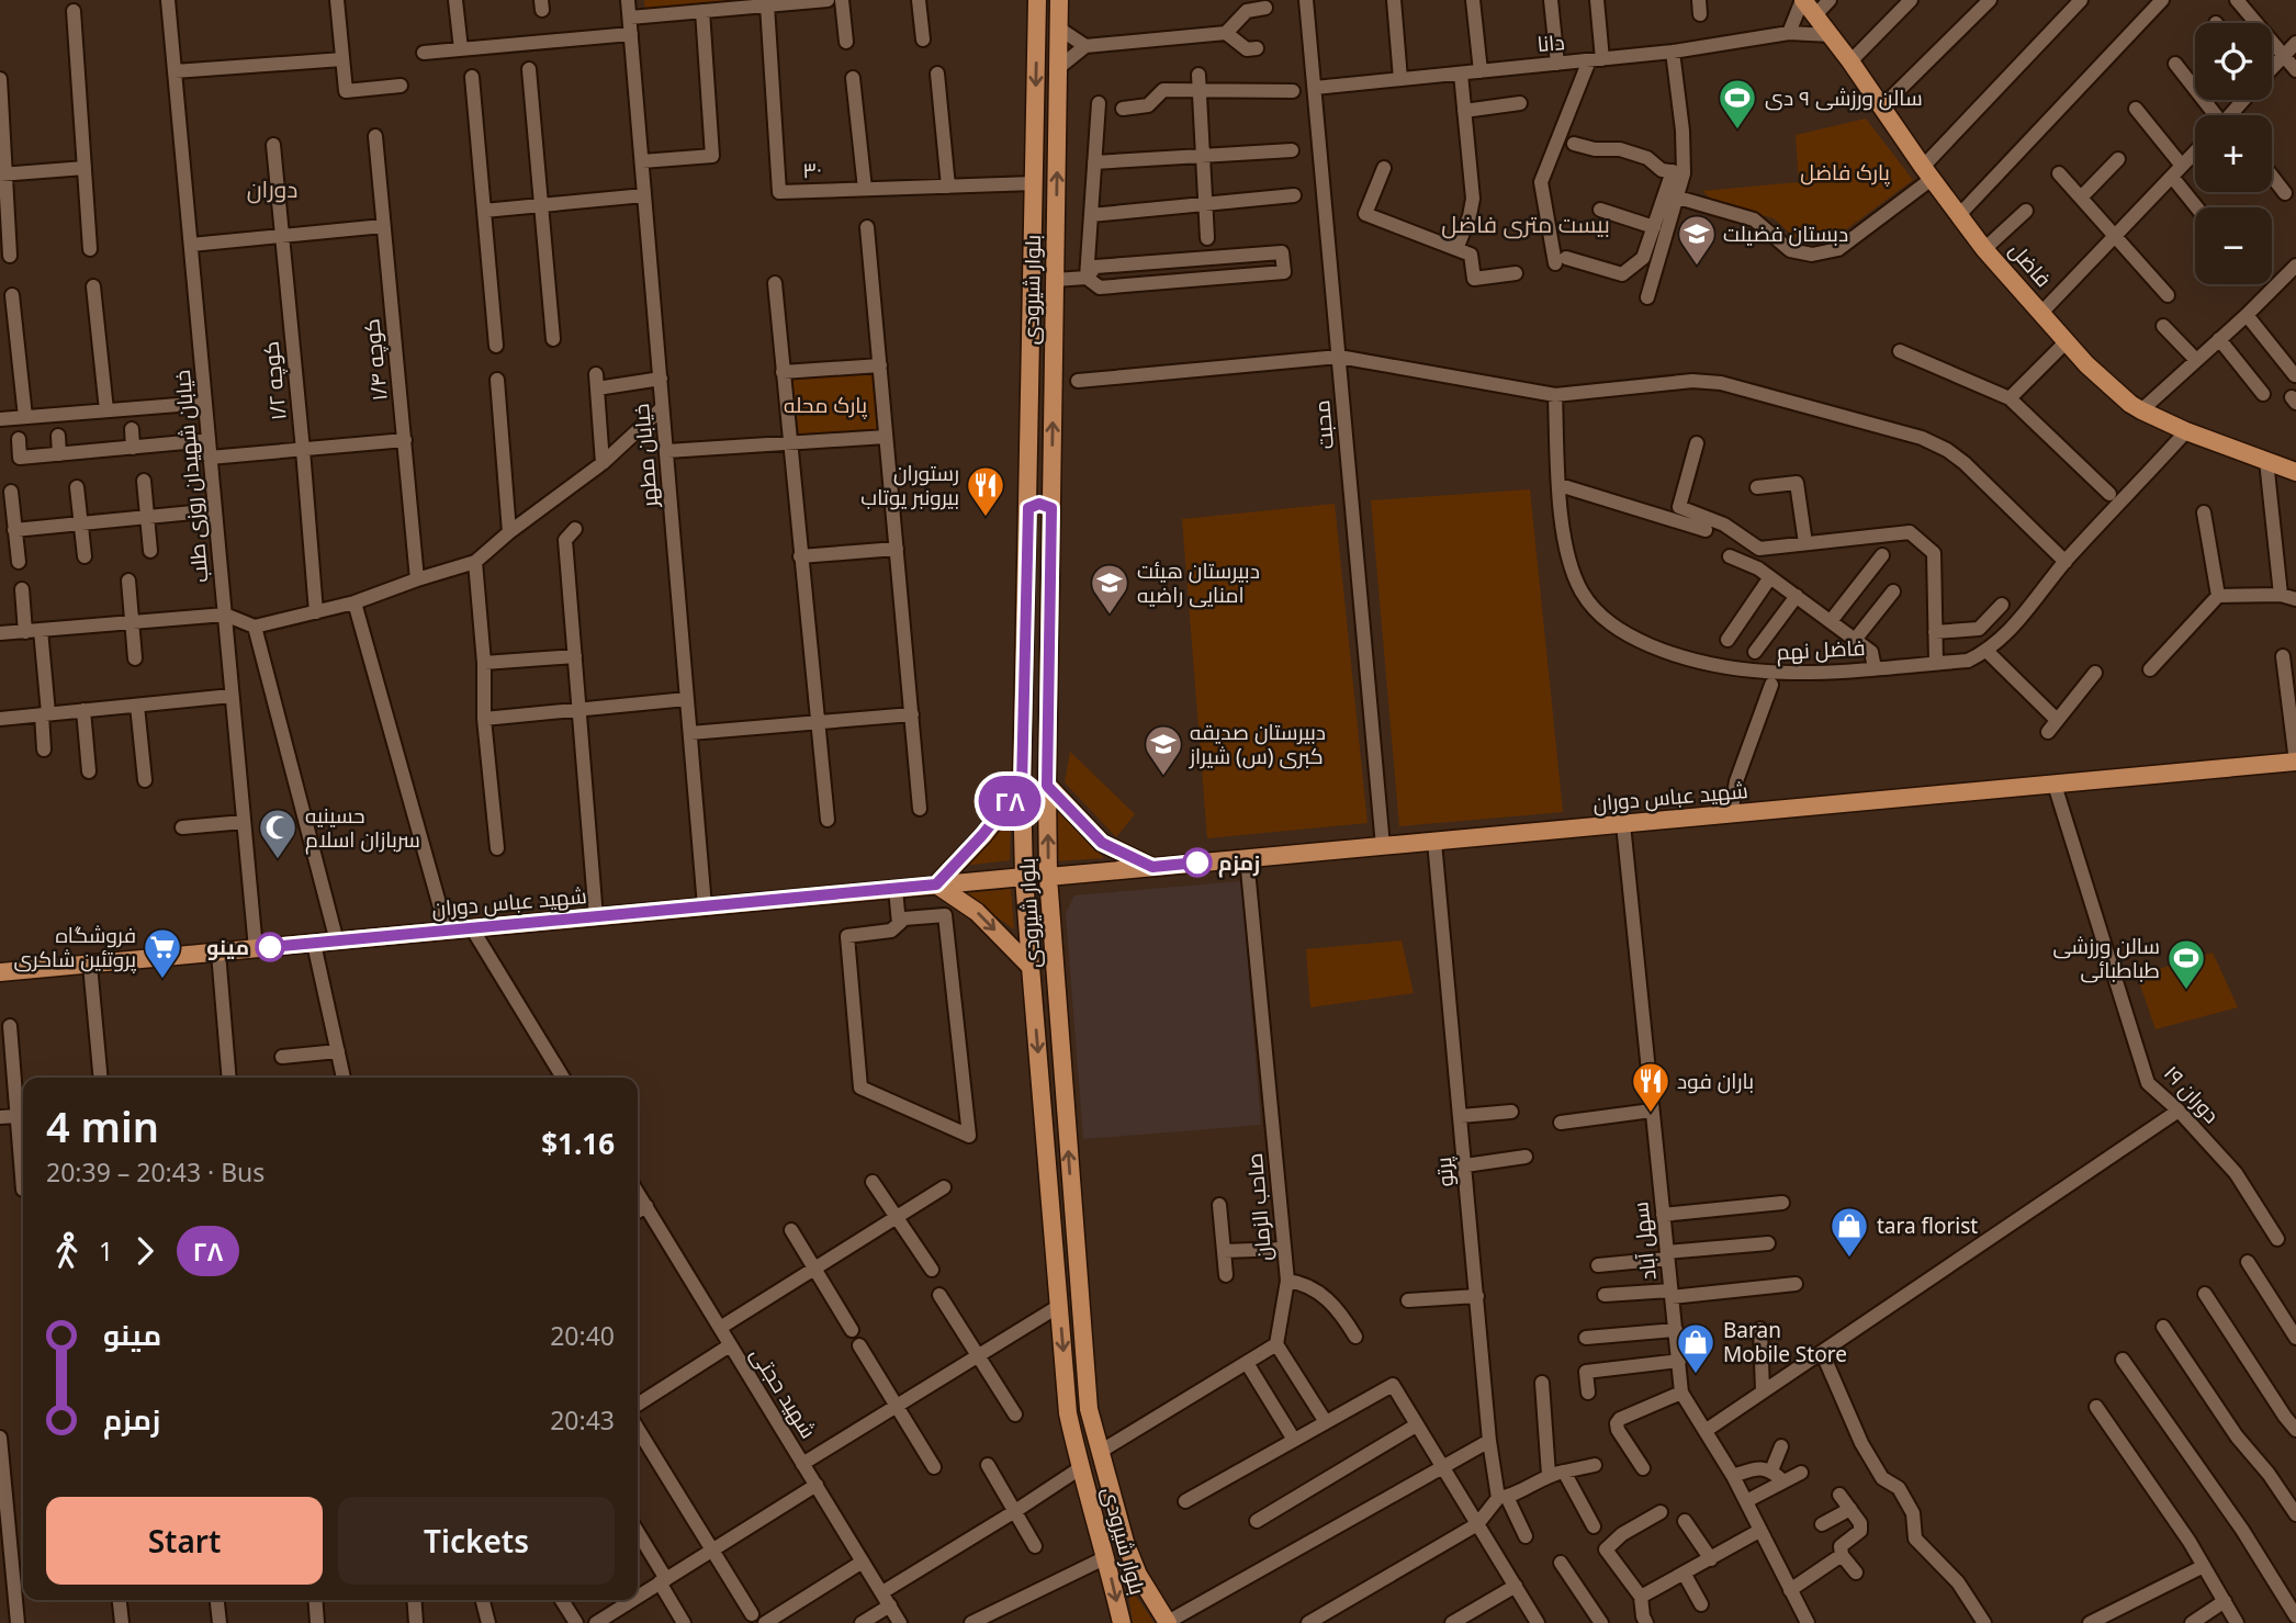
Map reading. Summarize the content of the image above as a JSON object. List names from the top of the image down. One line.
{"streets":{"main road":["فاضل","بلوار شیرودی","شهید عباس دوران"],"street":["دانا","۳۰","کوچه ۱/۴","کوچه ۱/۲","محبت","خیابان مطهر","خیابان شهیدان روزی طلب","فاضل نهم","دوران ۱۹","پرتو","صاحب الزمان","سهل آباد","شهید حجتی"]},"crossings":[["دانا","فاضل"],["دانا","محبت"],["۳۰","بلوار شیرودی"],["بلوار شیرودی","شهید عباس دوران"],["محبت","شهید عباس دوران"],["خیابان مطهر","شهید عباس دوران"],["خیابان شهیدان روزی طلب","شهید عباس دوران"],["شهید عباس دوران","دوران ۱۹"],["شهید عباس دوران","پرتو"],["شهید عباس دوران","صاحب الزمان"],["شهید عباس دوران","سهل آباد"]],"districts":["دوران","بیست متری فاضل"],"parks":["پارک فاضل","پارک محله"],"places":{"sports":["سالن ورزشی ۹ دی","سالن ورزشی طباطبائی"],"school or university":["دبستان فضیلت","دبیرستان هیئت امنایی راضیه","دبیرستان صدیقه کبری (س) شیراز"],"restaurant":["رستوران بیرونبر یوتاب","باران فود"],"mosque":["حسینیه سربازان اسلام"],"other":["زمزم","مینو"],"supermarket":["فروشگاه پروتئین شاکری"],"shop":["tara florist","Baran Mobile Store"]},"lines":["bus line ۲۸"],"page":{"on_map":"۲۸","map_buttons":["+","−"],"heading":["4 min","20:39 – 20:43 · Bus","$1.16"],"legs":["1","۲۸"],"list":[{"name":"مینو","value":"20:40"},{"name":"زمزم","value":"20:43"}],"buttons":["Start","Tickets"]}}
